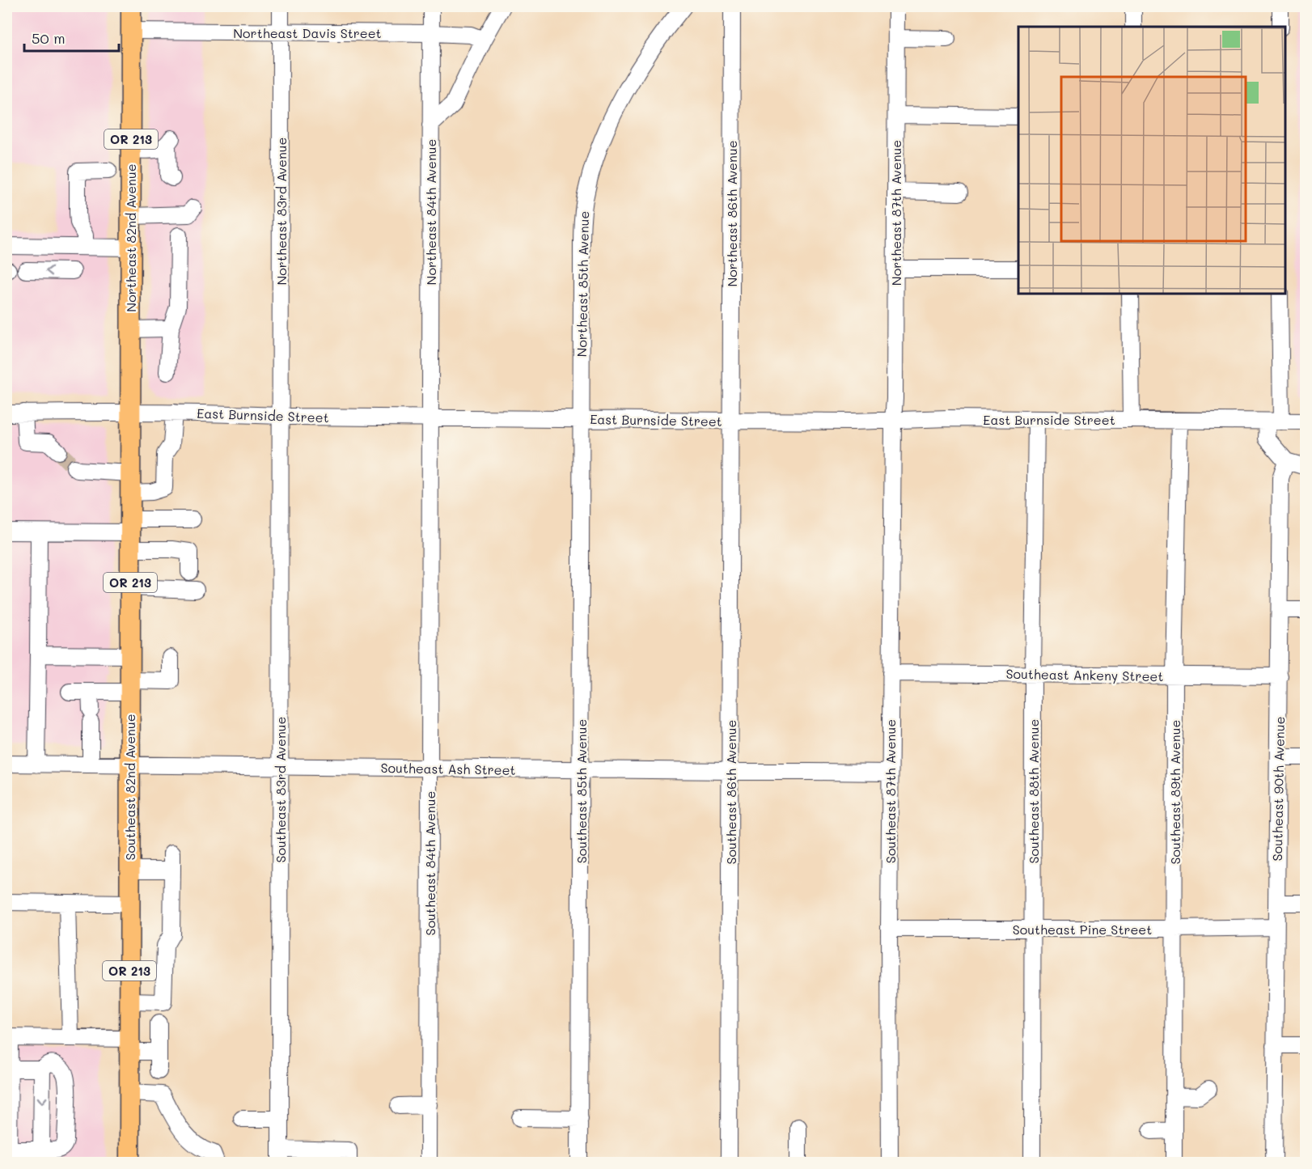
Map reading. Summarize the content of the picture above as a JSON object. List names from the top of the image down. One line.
{"streets":{"main road":["OR 213","Northeast 82nd Avenue","Southeast 82nd Avenue"],"street":["Northeast Davis Street","Northeast 83rd Avenue","Northeast 84th Avenue","Northeast 87th Avenue","Northeast 86th Avenue","Northeast 85th Avenue","East Burnside Street","Southeast Ankeny Street","Southeast Ash Street","Southeast 90th Avenue","Southeast 83rd Avenue","Southeast 85th Avenue","Southeast 87th Avenue","Southeast 88th Avenue","Southeast 86th Avenue","Southeast 89th Avenue","Southeast 84th Avenue","Southeast Pine Street"]},"crossings":[["Northeast Davis Street","Northeast 83rd Avenue"],["Northeast Davis Street","Northeast 84th Avenue"],["Northeast Davis Street","Northeast 82nd Avenue"],["Northeast 83rd Avenue","East Burnside Street"],["Northeast 83rd Avenue","Southeast 83rd Avenue"],["Northeast 84th Avenue","East Burnside Street"],["Northeast 84th Avenue","Southeast 84th Avenue"],["Northeast 87th Avenue","East Burnside Street"],["Northeast 87th Avenue","Southeast 87th Avenue"],["Northeast 86th Avenue","East Burnside Street"],["Northeast 86th Avenue","Southeast 86th Avenue"],["Northeast 82nd Avenue","East Burnside Street"],["Northeast 82nd Avenue","Southeast 82nd Avenue"],["Northeast 85th Avenue","East Burnside Street"],["Northeast 85th Avenue","Southeast 85th Avenue"],["East Burnside Street","Southeast 82nd Avenue"],["East Burnside Street","Southeast 83rd Avenue"],["East Burnside Street","Southeast 85th Avenue"],["East Burnside Street","Southeast 87th Avenue"],["East Burnside Street","Southeast 88th Avenue"],["East Burnside Street","Southeast 86th Avenue"],["East Burnside Street","Southeast 89th Avenue"],["East Burnside Street","Southeast 84th Avenue"],["Southeast Ankeny Street","Southeast 90th Avenue"],["Southeast Ankeny Street","Southeast 87th Avenue"],["Southeast Ankeny Street","Southeast 88th Avenue"],["Southeast Ankeny Street","Southeast 89th Avenue"],["Southeast Ash Street","Southeast 82nd Avenue"],["Southeast Ash Street","Southeast 83rd Avenue"],["Southeast Ash Street","Southeast 85th Avenue"],["Southeast Ash Street","Southeast 87th Avenue"],["Southeast Ash Street","Southeast 86th Avenue"],["Southeast Ash Street","Southeast 84th Avenue"],["Southeast 90th Avenue","Southeast Pine Street"],["Southeast 87th Avenue","Southeast Pine Street"],["Southeast 88th Avenue","Southeast Pine Street"],["Southeast 89th Avenue","Southeast Pine Street"]],"scale_bar":"50 m"}
